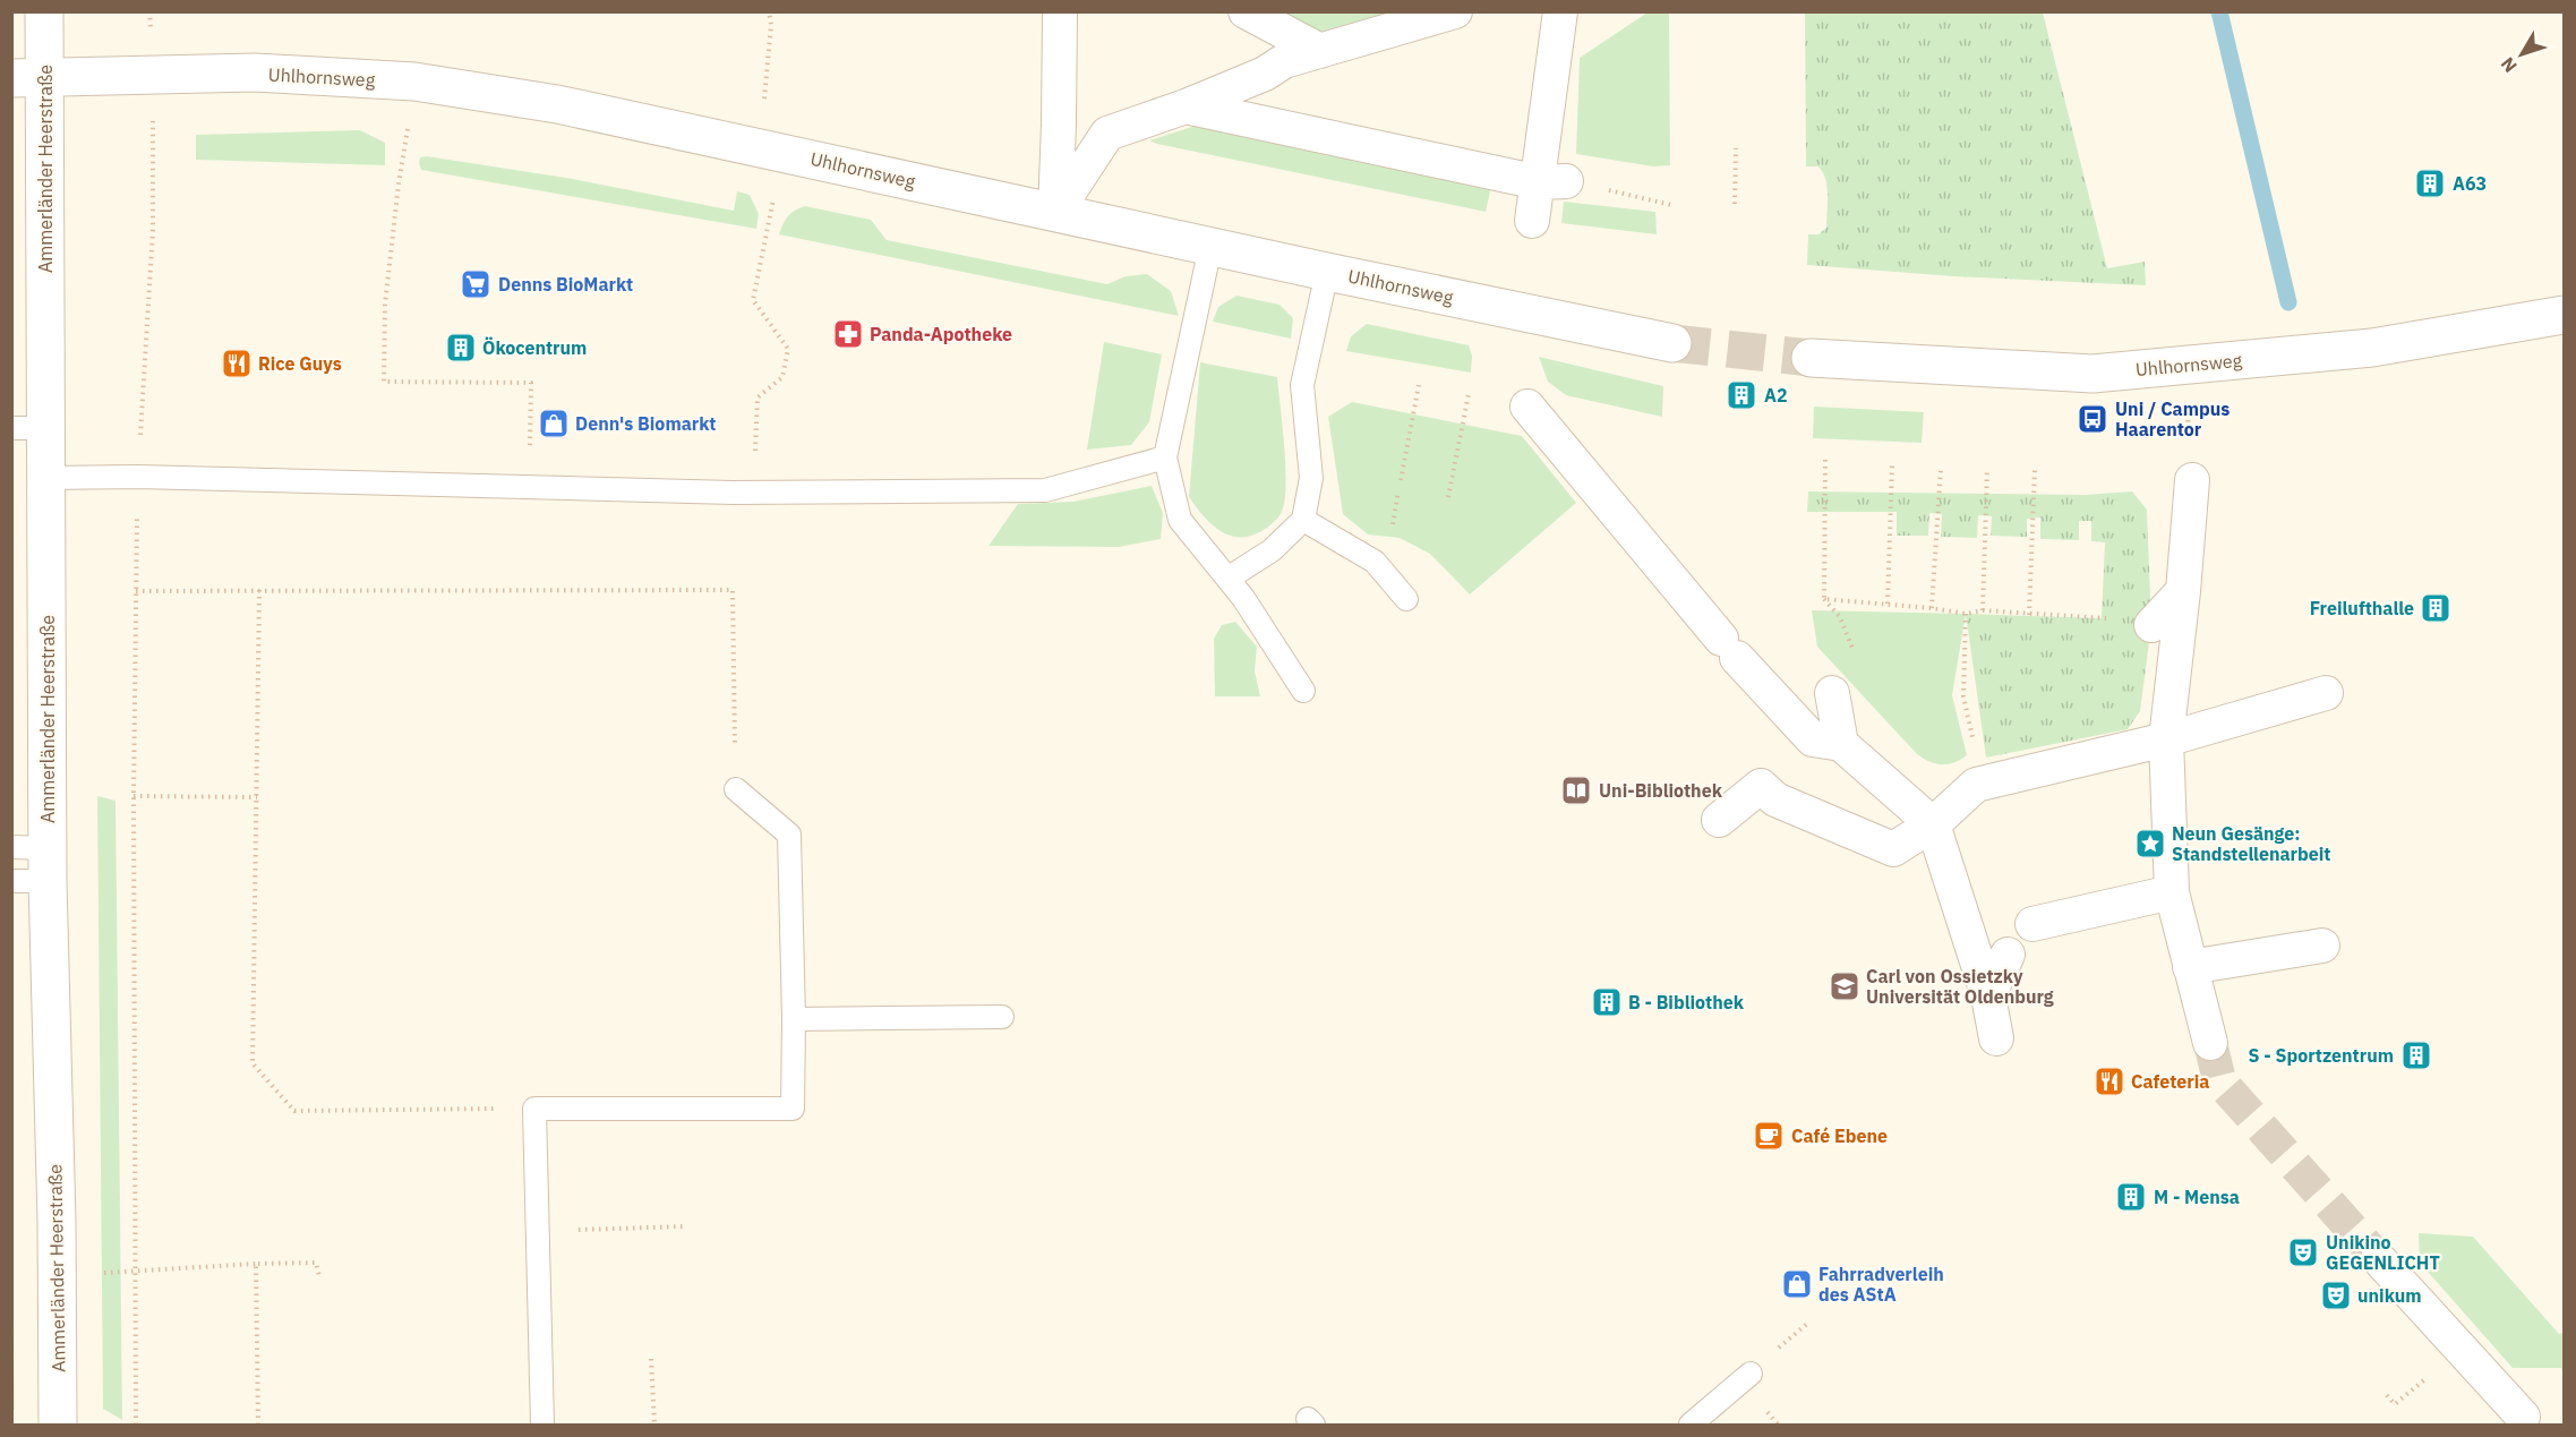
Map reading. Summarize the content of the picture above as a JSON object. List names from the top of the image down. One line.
{"streets":{"street":["Uhlhornsweg","Ammerländer Heerstraße"]},"crossings":[["Uhlhornsweg","Ammerländer Heerstraße"]],"places":{"building":["A63","Ökocentrum","A2","Freilufthalle","B - Bibliothek","S - Sportzentrum","M - Mensa"],"supermarket":["Denns BioMarkt"],"pharmacy":["Panda-Apotheke"],"restaurant":["Rice Guys","Cafeteria"],"bus stop":["Uni / Campus Haarentor"],"shop":["Denn's Biomarkt","Fahrradverleih des AStA"],"library":["Uni-Bibliothek"],"place":["Neun Gesänge: Standstellenarbeit"],"school or university":["Carl von Ossietzky Universität Oldenburg"],"cafe":["Café Ebene"],"theatre":["Unikino GEGENLICHT","unikum"]},"north":"bottom left"}
